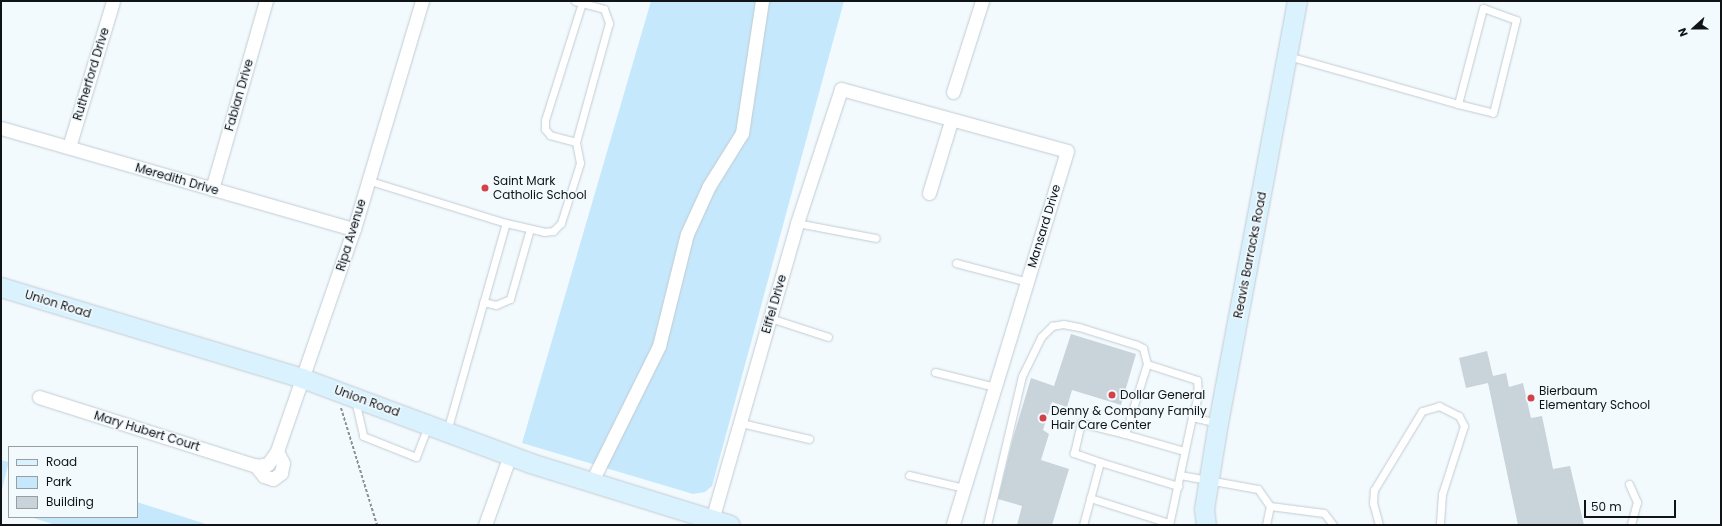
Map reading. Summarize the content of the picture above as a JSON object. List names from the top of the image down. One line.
{"streets":{"main road":["Reavis Barracks Road","Union Road"],"street":["Rutherford Drive","Fabian Drive","Meredith Drive","Mansard Drive","Ripa Avenue","Eiffel Drive","Mary Hubert Court"]},"crossings":[["Rutherford Drive","Meredith Drive"],["Fabian Drive","Meredith Drive"],["Meredith Drive","Ripa Avenue"],["Mansard Drive","Eiffel Drive"],["Ripa Avenue","Union Road"],["Ripa Avenue","Mary Hubert Court"],["Union Road","Eiffel Drive"]],"places":["Saint Mark Catholic School","Dollar General","Bierbaum Elementary School","Denny & Company Family Hair Care Center"],"legend":["Road","Park","Building"],"scale_bar":"50 m","north":"left"}
